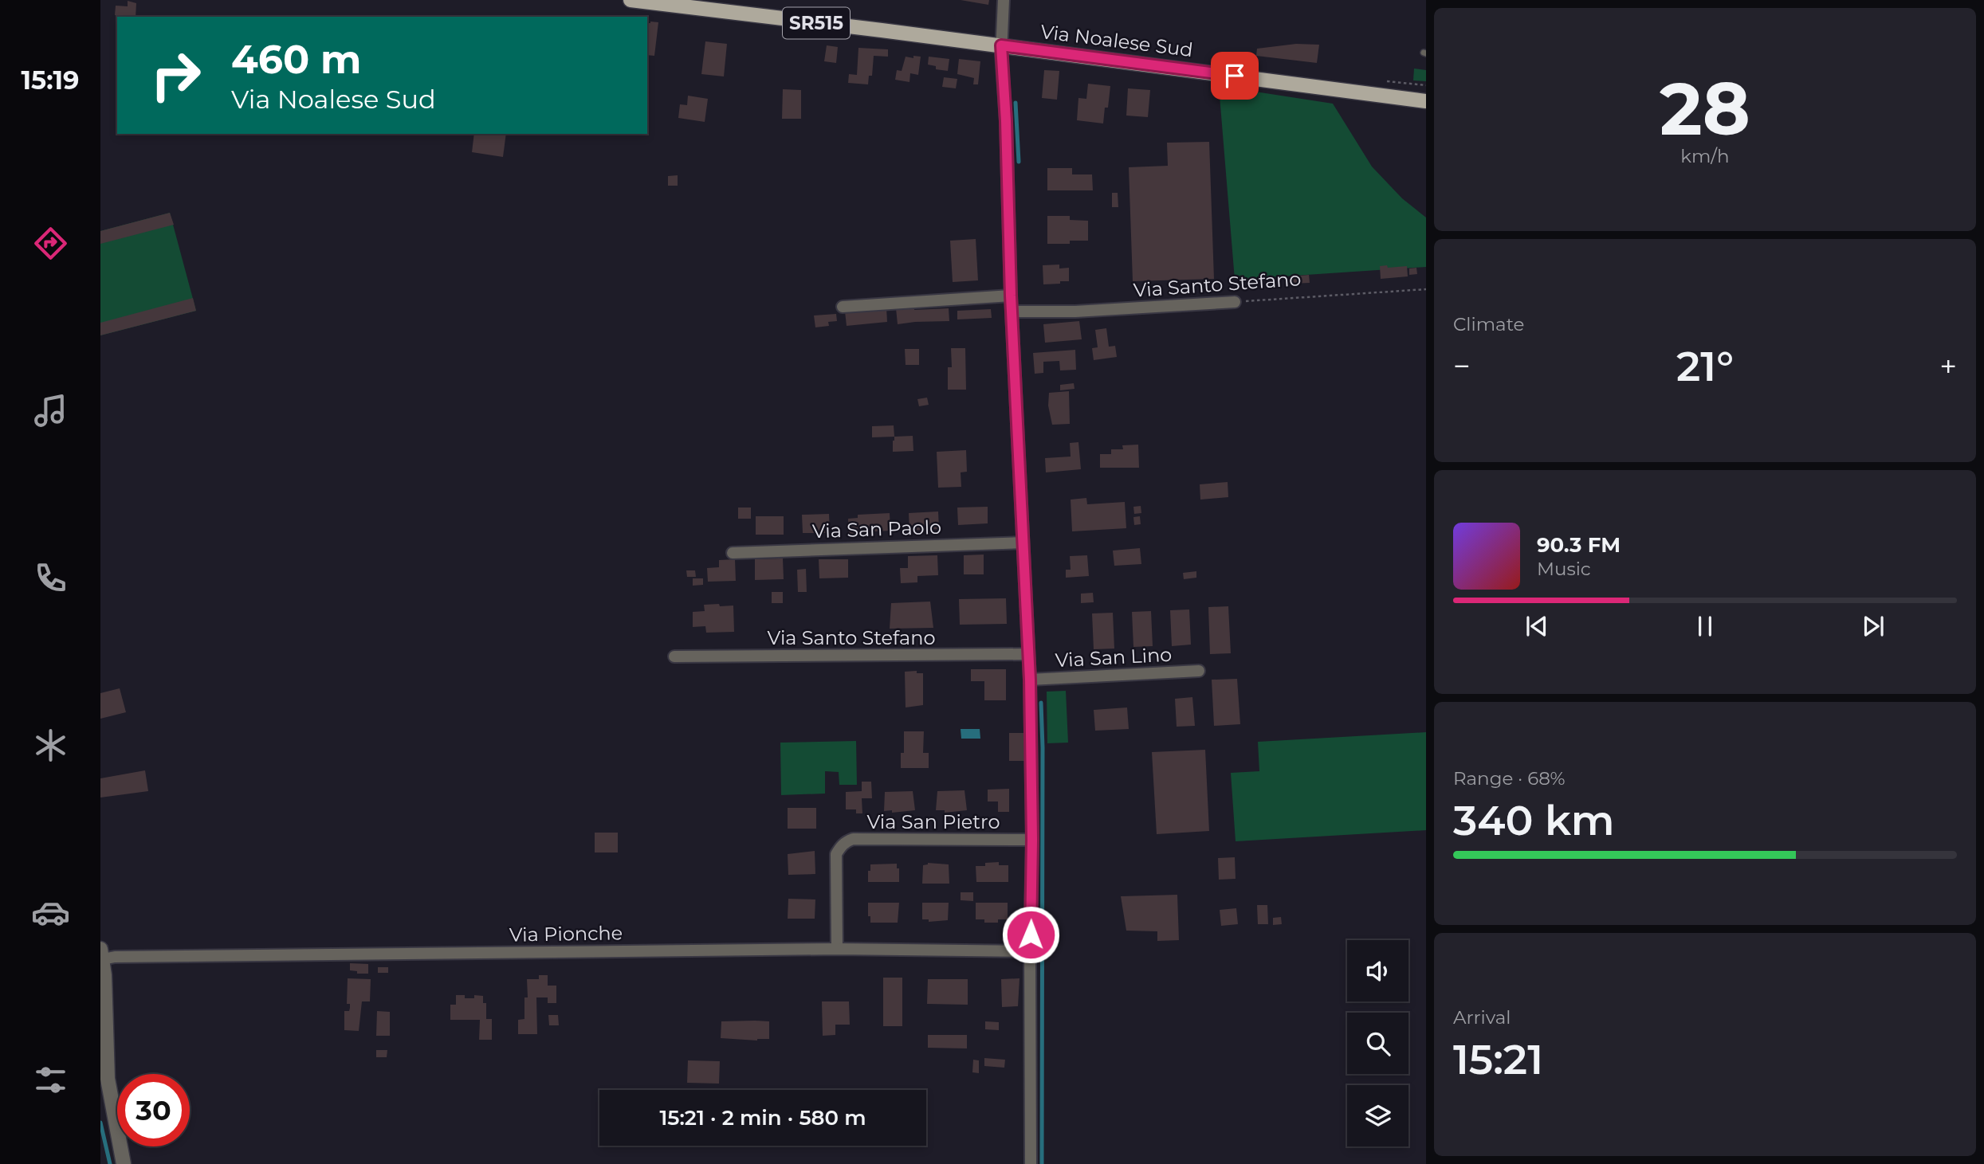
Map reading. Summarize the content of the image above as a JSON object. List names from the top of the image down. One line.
{"streets":{"main road":["SR515","Via Noalese Sud"],"street":["Via Santo Stefano","Via San Paolo","Via San Lino","Via San Pietro","Via Pionche"]},"crossings":[["SR515","Via Noalese Sud"],["Via San Pietro","Via Pionche"]],"page":{"tabs":"15:19","tile":[["28","km/h"],"Climate",["Range · 68%","340 km"],["Arrival","15:21"]],"turn":["460 m","Via Noalese Sud"],"heat":["−","21°","+"],"song":["90.3 FM","Music"],"limit":"30","trip":"15:21 · 2 min · 580 m"}}
